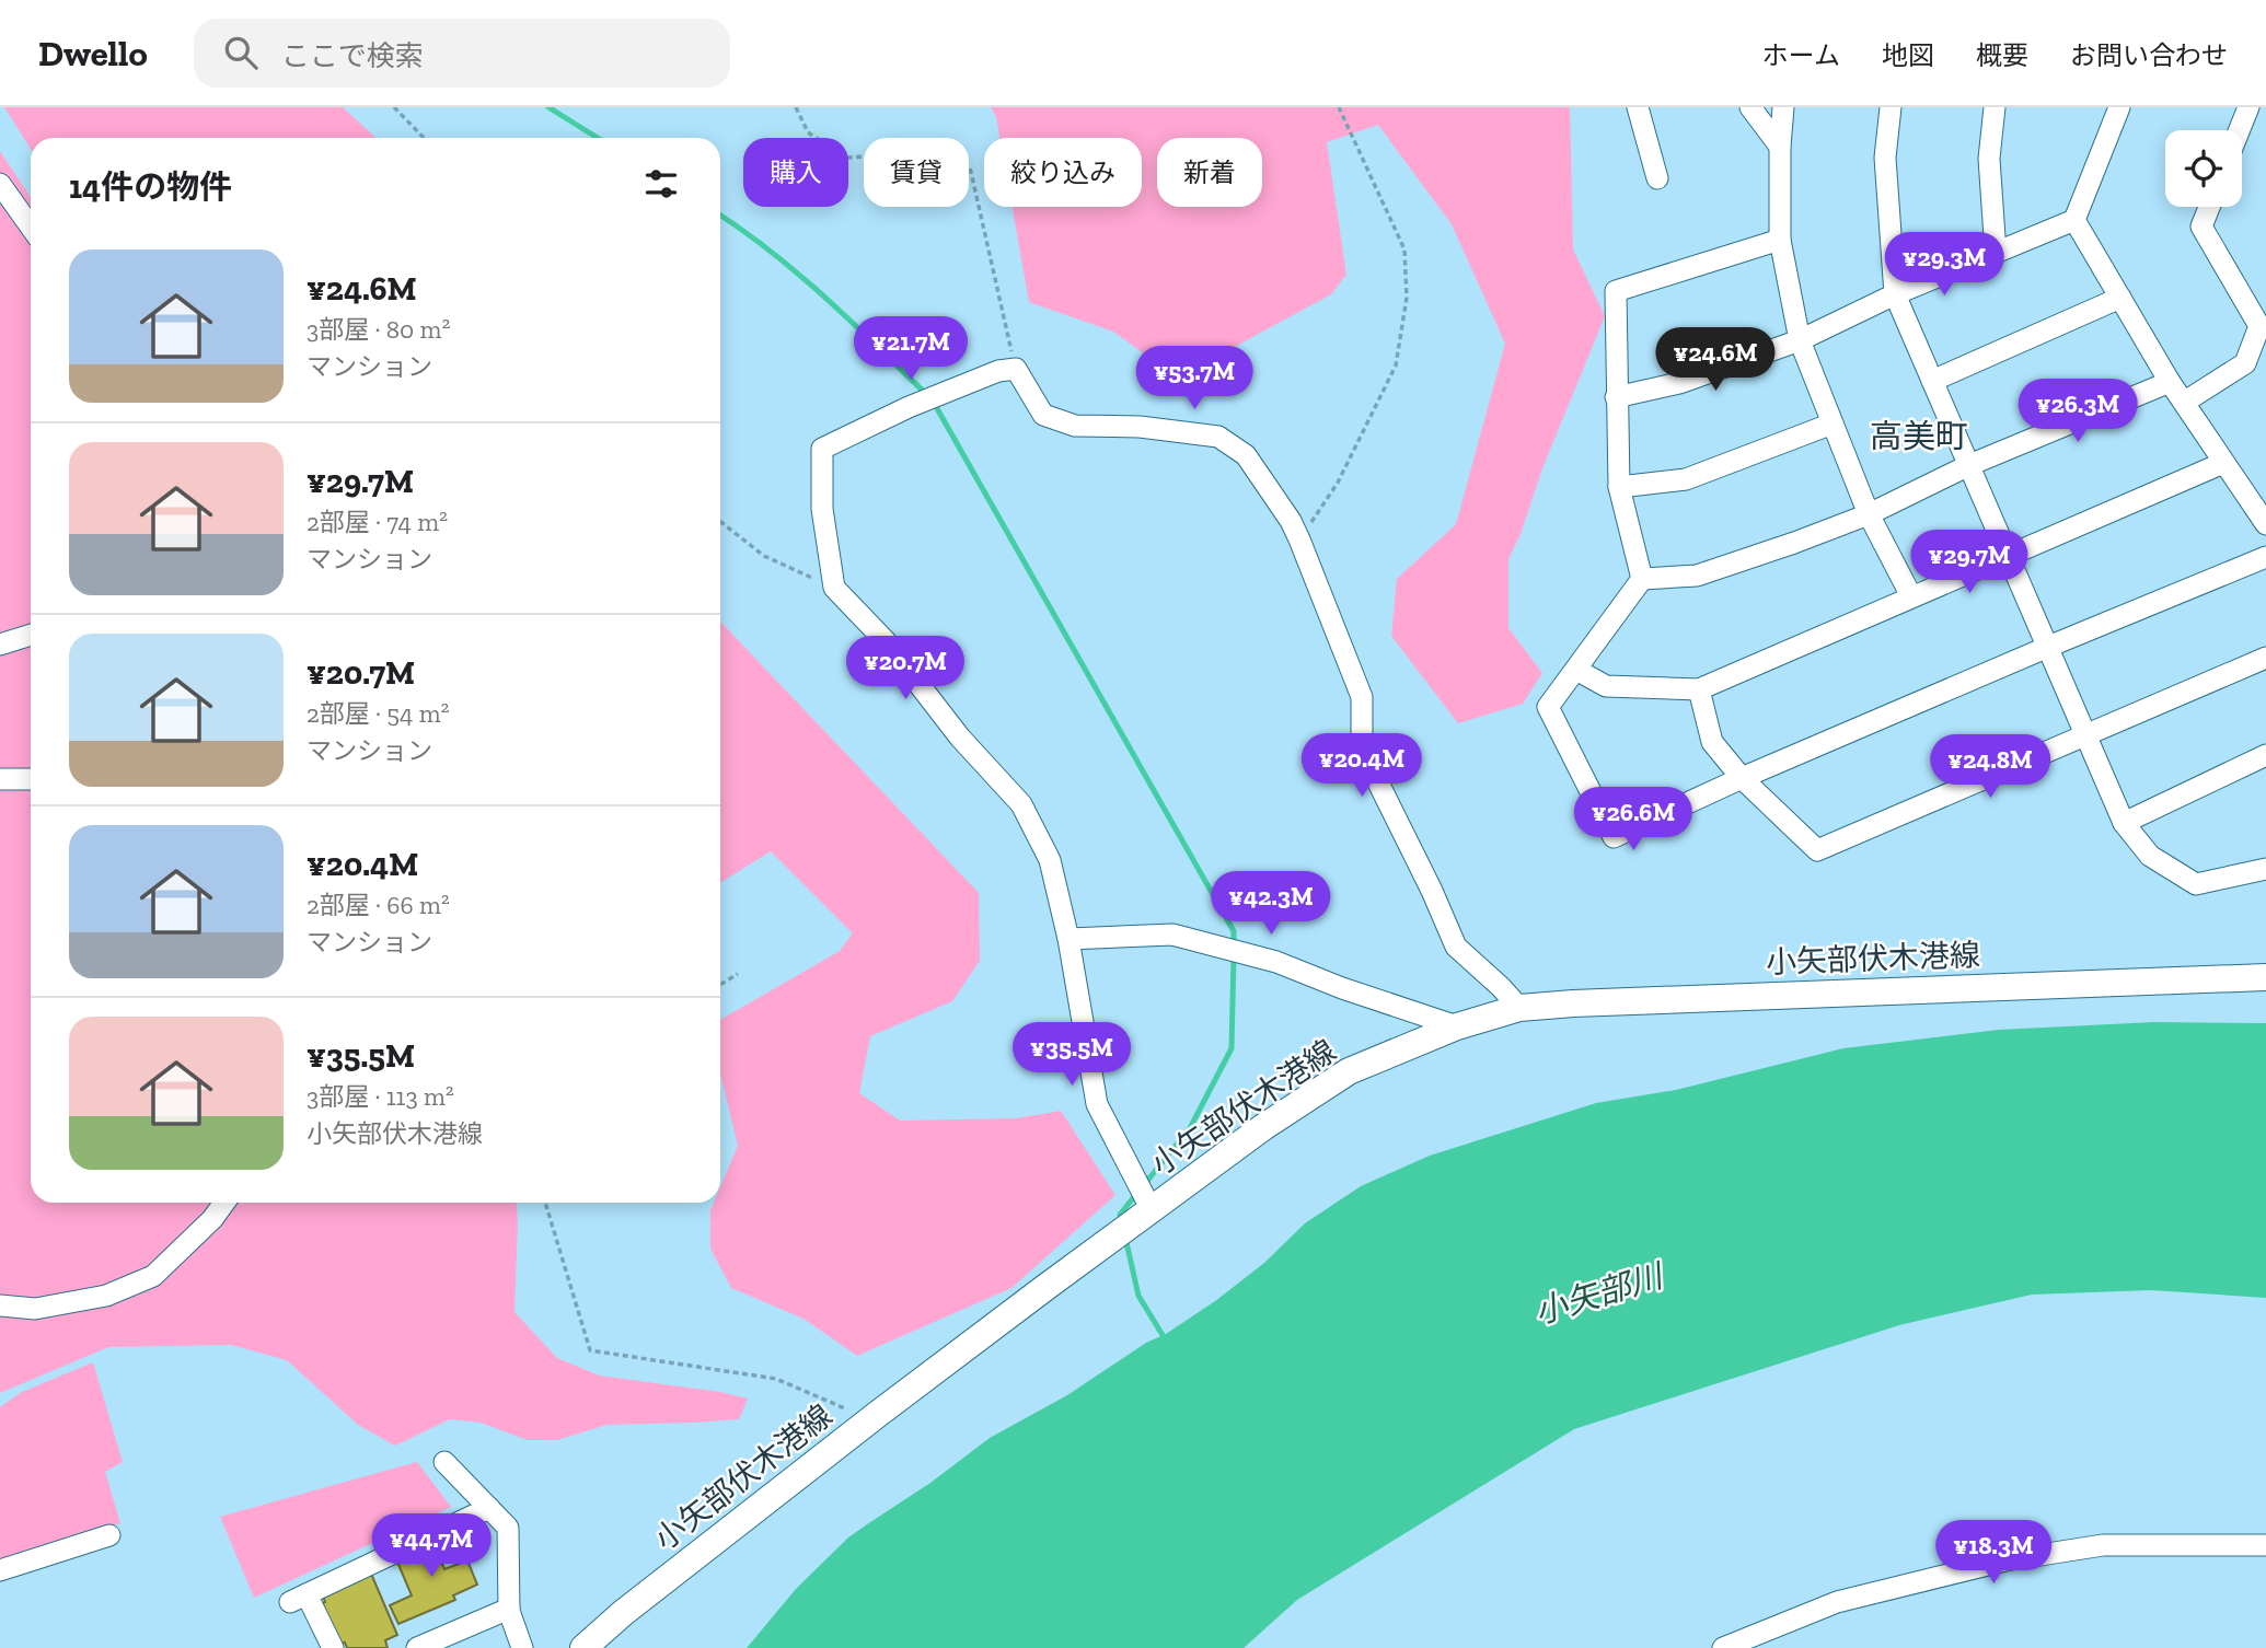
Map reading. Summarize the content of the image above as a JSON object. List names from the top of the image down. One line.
{"streets":{"main road":["小矢部伏木港線"]},"districts":["高美町"],"water":["小矢部川"],"page":{"header":"Dwello","search":"ここで検索","nav":["ホーム","地図","概要","お問い合わせ"],"chip":["購入","賃貸","絞り込み","新着"],"heading":"14件の物件","list":[{"name":"¥24.6M","note":"3部屋 · 80 m² · マンション"},{"name":"¥29.7M","note":"2部屋 · 74 m² · マンション"},{"name":"¥20.7M","note":"2部屋 · 54 m² · マンション"},{"name":"¥20.4M","note":"2部屋 · 66 m² · マンション"},{"name":"¥35.5M","note":"3部屋 · 113 m² · 小矢部伏木港線"}],"price":["¥29.3M","¥21.7M","¥24.6M","¥53.7M","¥26.3M","¥29.7M","¥20.7M","¥20.4M","¥24.8M","¥26.6M","¥42.3M","¥35.5M","¥44.7M","¥18.3M"]}}
